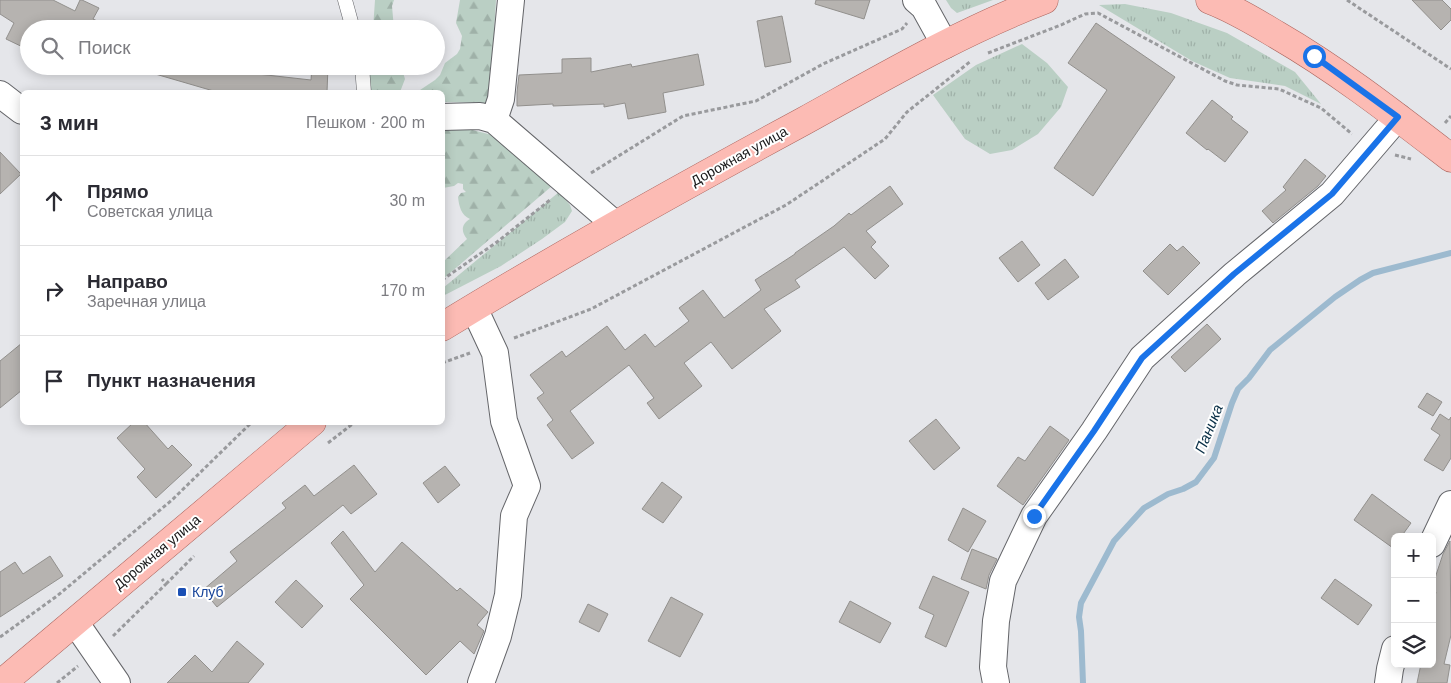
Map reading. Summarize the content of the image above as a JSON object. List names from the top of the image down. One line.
{"streets":{"main road":["Дорожная улица"]},"water":["Паника"],"places":{"transit":["Клуб"]},"page":{"search":"Поиск","heading":["3 мин","Пешком · 200 m"],"list":[["Прямо","Советская улица","30 m"],["Направо","Заречная улица","170 m"],"Пункт назначения"],"map_buttons":["+","−"]}}
